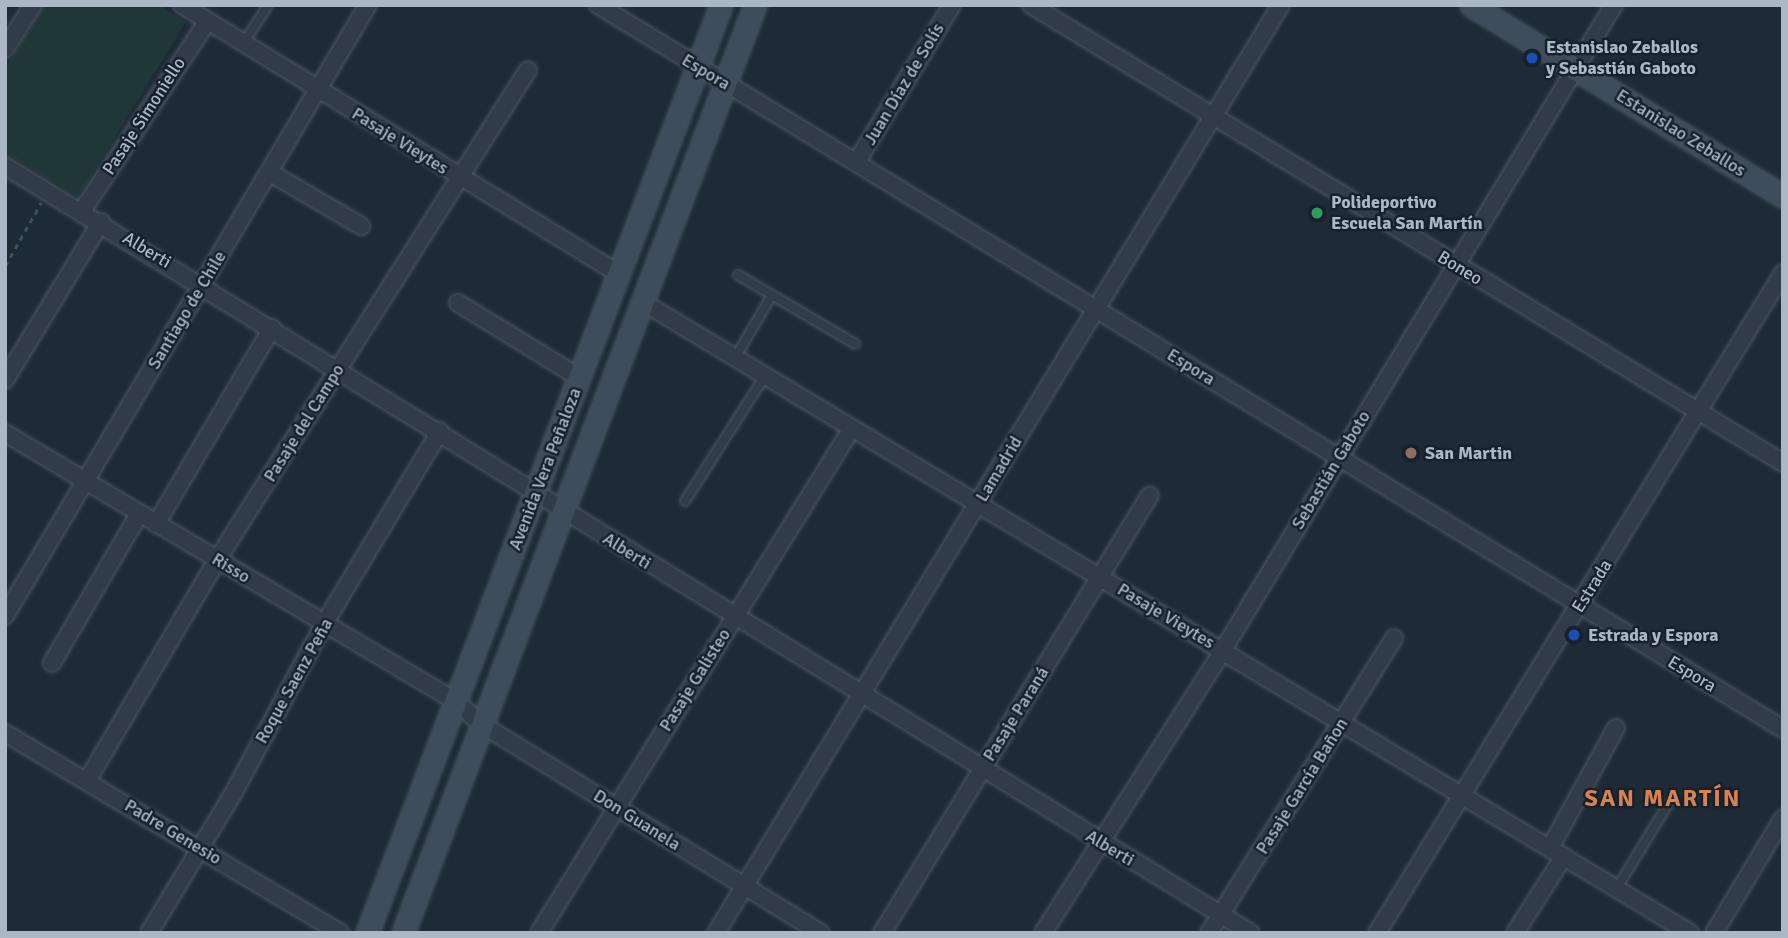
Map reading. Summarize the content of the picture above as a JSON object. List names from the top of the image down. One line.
{"streets":{"main road":["Estanislao Zeballos","Avenida Vera Peñaloza"],"street":["Espora","Juan Díaz de Solís","Pasaje Simoniello","Pasaje Vieytes","Alberti","Boneo","Santiago de Chile","Pasaje del Campo","Lamadrid","Sebastián Gaboto","Risso","Estrada","Pasaje Galisteo","Roque Saenz Peña","Pasaje Paraná","Pasaje García Bañon","Don Guanela","Padre Genesio"]},"crossings":[["Espora","Juan Díaz de Solís"],["Espora","Avenida Vera Peñaloza"],["Espora","Lamadrid"],["Espora","Sebastián Gaboto"],["Espora","Estrada"],["Pasaje Simoniello","Pasaje Vieytes"],["Pasaje Simoniello","Alberti"],["Estanislao Zeballos","Sebastián Gaboto"],["Pasaje Vieytes","Santiago de Chile"],["Pasaje Vieytes","Pasaje del Campo"],["Pasaje Vieytes","Avenida Vera Peñaloza"],["Pasaje Vieytes","Lamadrid"],["Pasaje Vieytes","Sebastián Gaboto"],["Pasaje Vieytes","Estrada"],["Pasaje Vieytes","Pasaje Galisteo"],["Pasaje Vieytes","Pasaje Paraná"],["Pasaje Vieytes","Pasaje García Bañon"],["Alberti","Santiago de Chile"],["Alberti","Pasaje del Campo"],["Alberti","Avenida Vera Peñaloza"],["Alberti","Lamadrid"],["Alberti","Sebastián Gaboto"],["Alberti","Pasaje Galisteo"],["Alberti","Roque Saenz Peña"],["Alberti","Pasaje Paraná"],["Alberti","Pasaje García Bañon"],["Boneo","Lamadrid"],["Boneo","Sebastián Gaboto"],["Boneo","Estrada"],["Santiago de Chile","Risso"],["Pasaje del Campo","Risso"],["Pasaje del Campo","Padre Genesio"],["Avenida Vera Peñaloza","Risso"],["Avenida Vera Peñaloza","Don Guanela"],["Lamadrid","Don Guanela"],["Risso","Roque Saenz Peña"],["Risso","Don Guanela"],["Pasaje Galisteo","Don Guanela"],["Roque Saenz Peña","Padre Genesio"]],"districts":["SAN MARTÍN"],"places":["Estanislao Zeballos y Sebastián Gaboto","Polideportivo Escuela San Martín","San Martin","Estrada y Espora"]}
